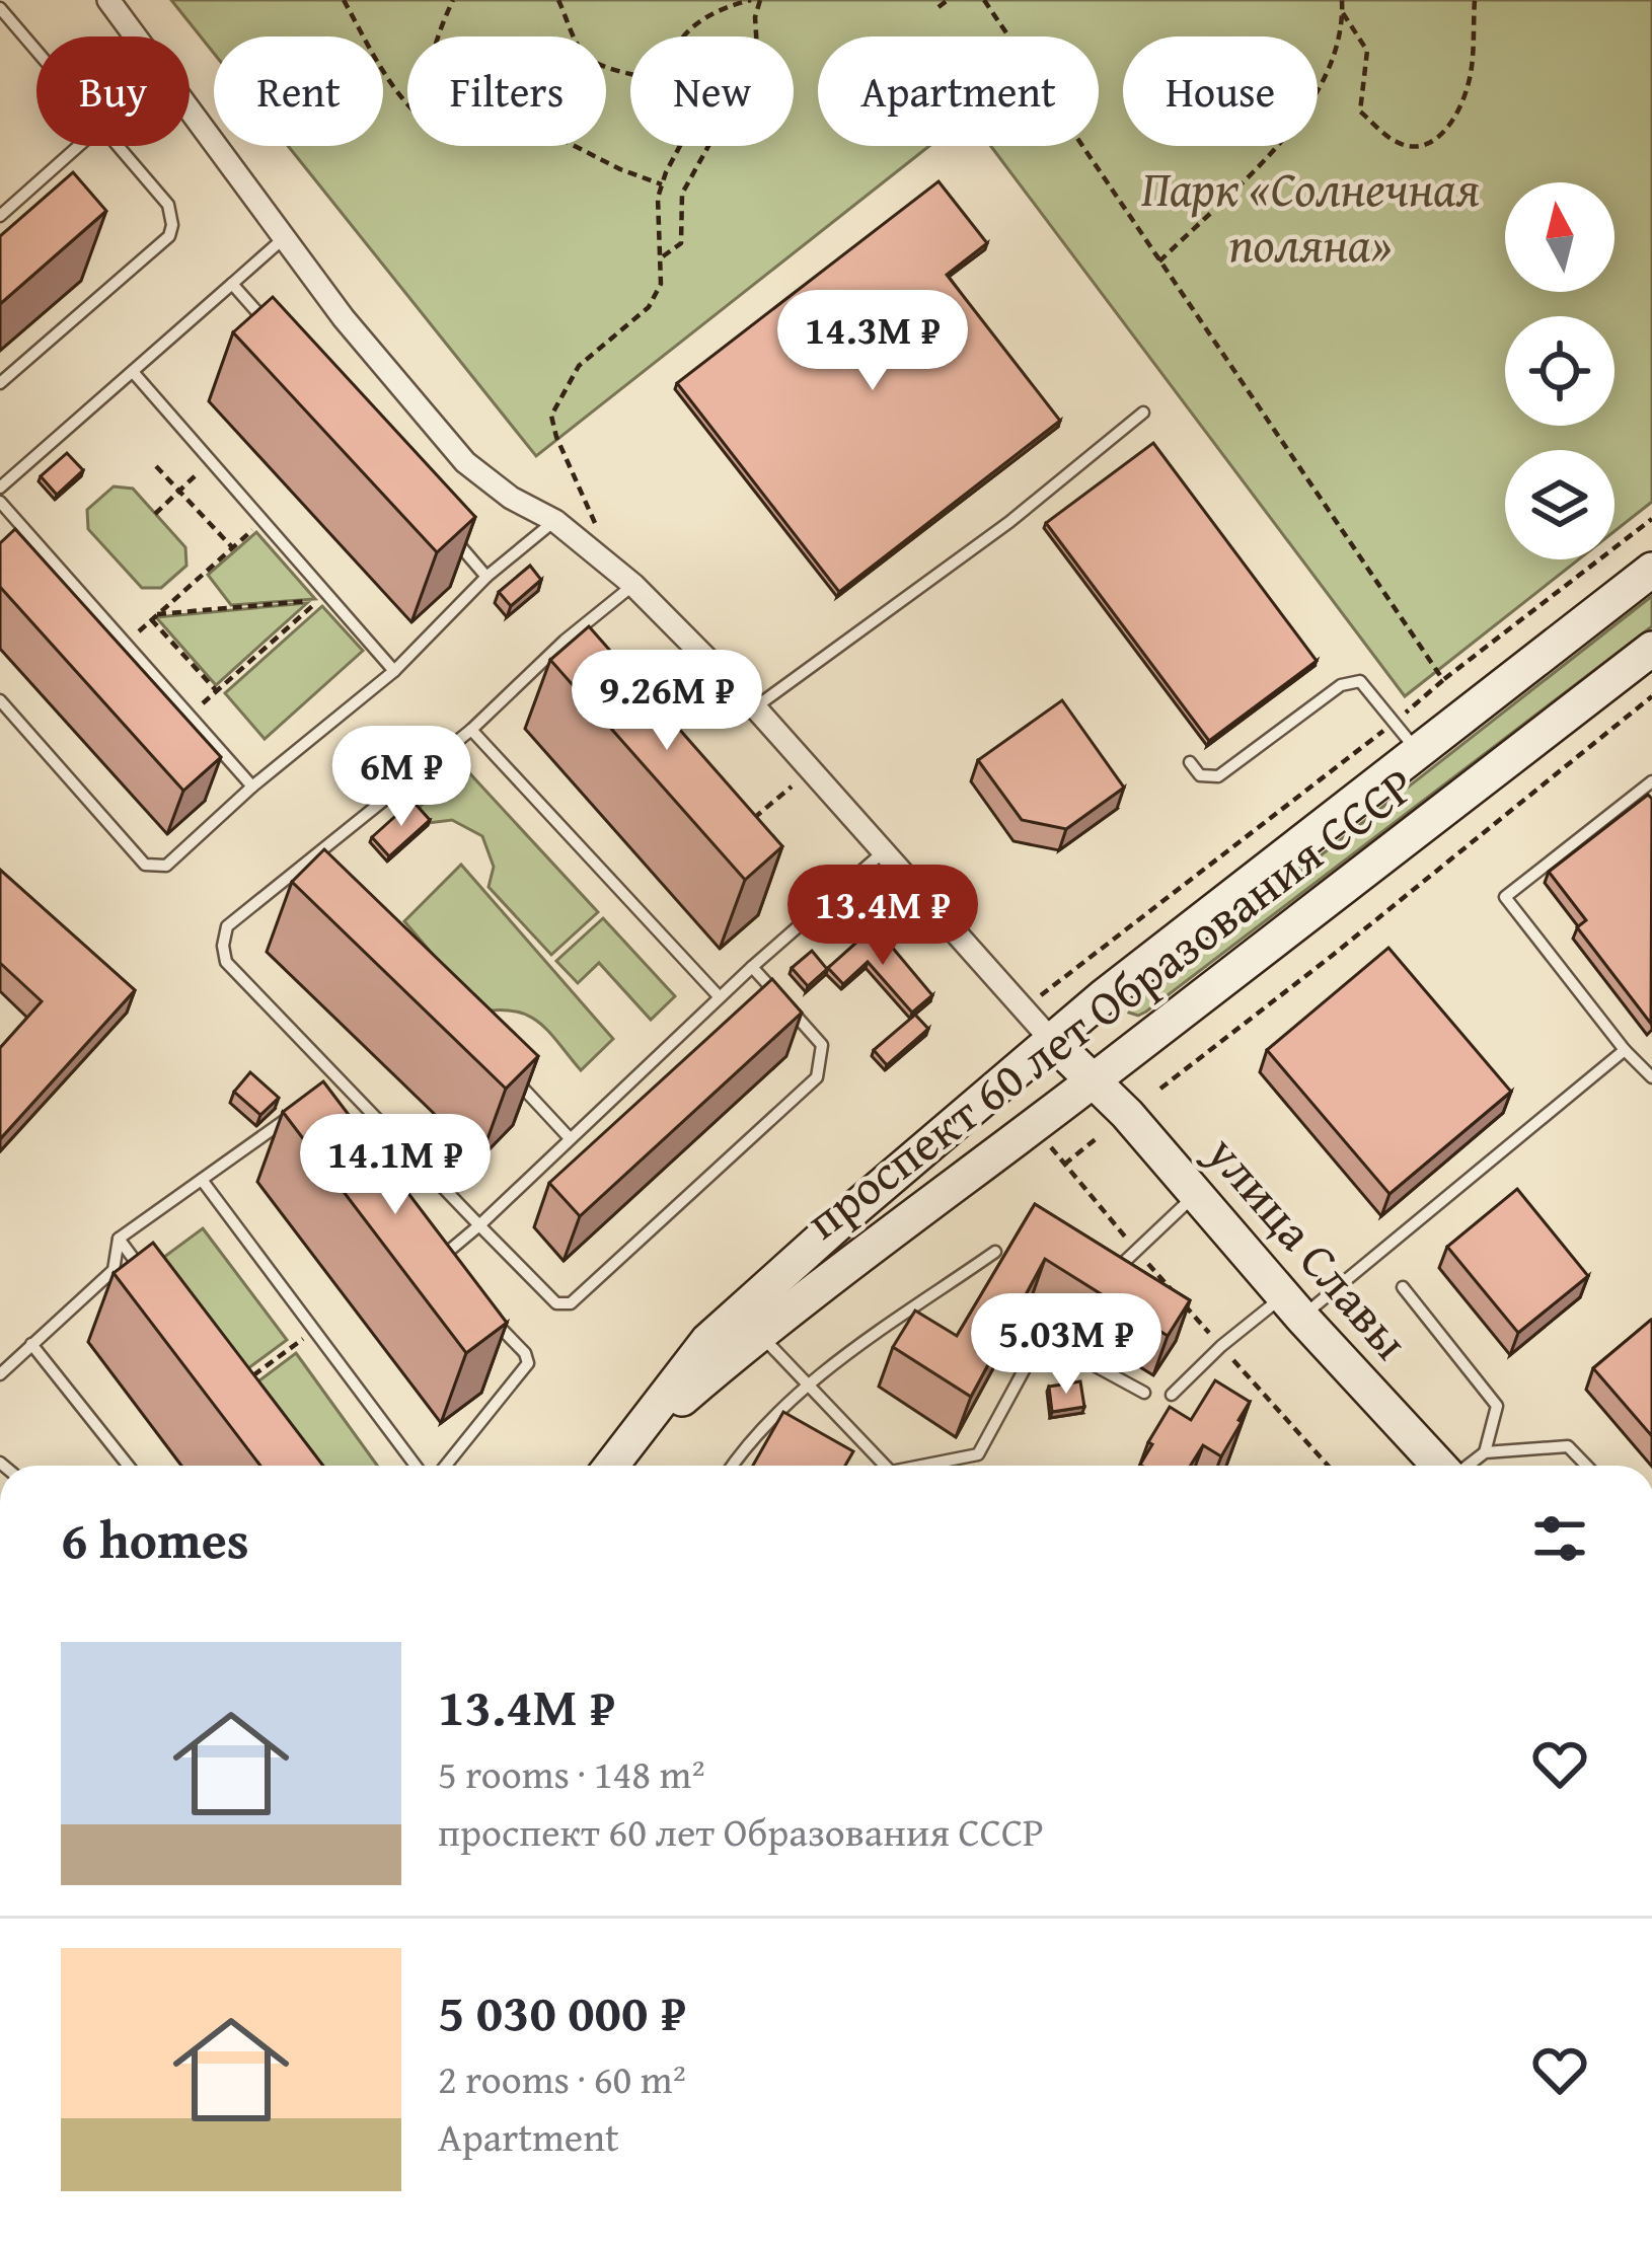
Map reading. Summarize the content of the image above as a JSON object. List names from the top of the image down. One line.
{"streets":{"main road":["проспект 60 лет Образования СССР","улица Славы"]},"crossings":[["проспект 60 лет Образования СССР","улица Славы"]],"parks":["Парк «Солнечная поляна»"],"north":"top","page":{"chip":["Buy","Rent","Filters","New","Apartment","House"],"price":["14.3M ₽","9.26M ₽","6M ₽","13.4M ₽","14.1M ₽","5.03M ₽"],"heading":"6 homes","list":[{"name":"13.4M ₽","note":"5 rooms · 148 m² · проспект 60 лет Образования СССР"},{"name":"5 030 000 ₽","note":"2 rooms · 60 m² · Apartment"}]}}
